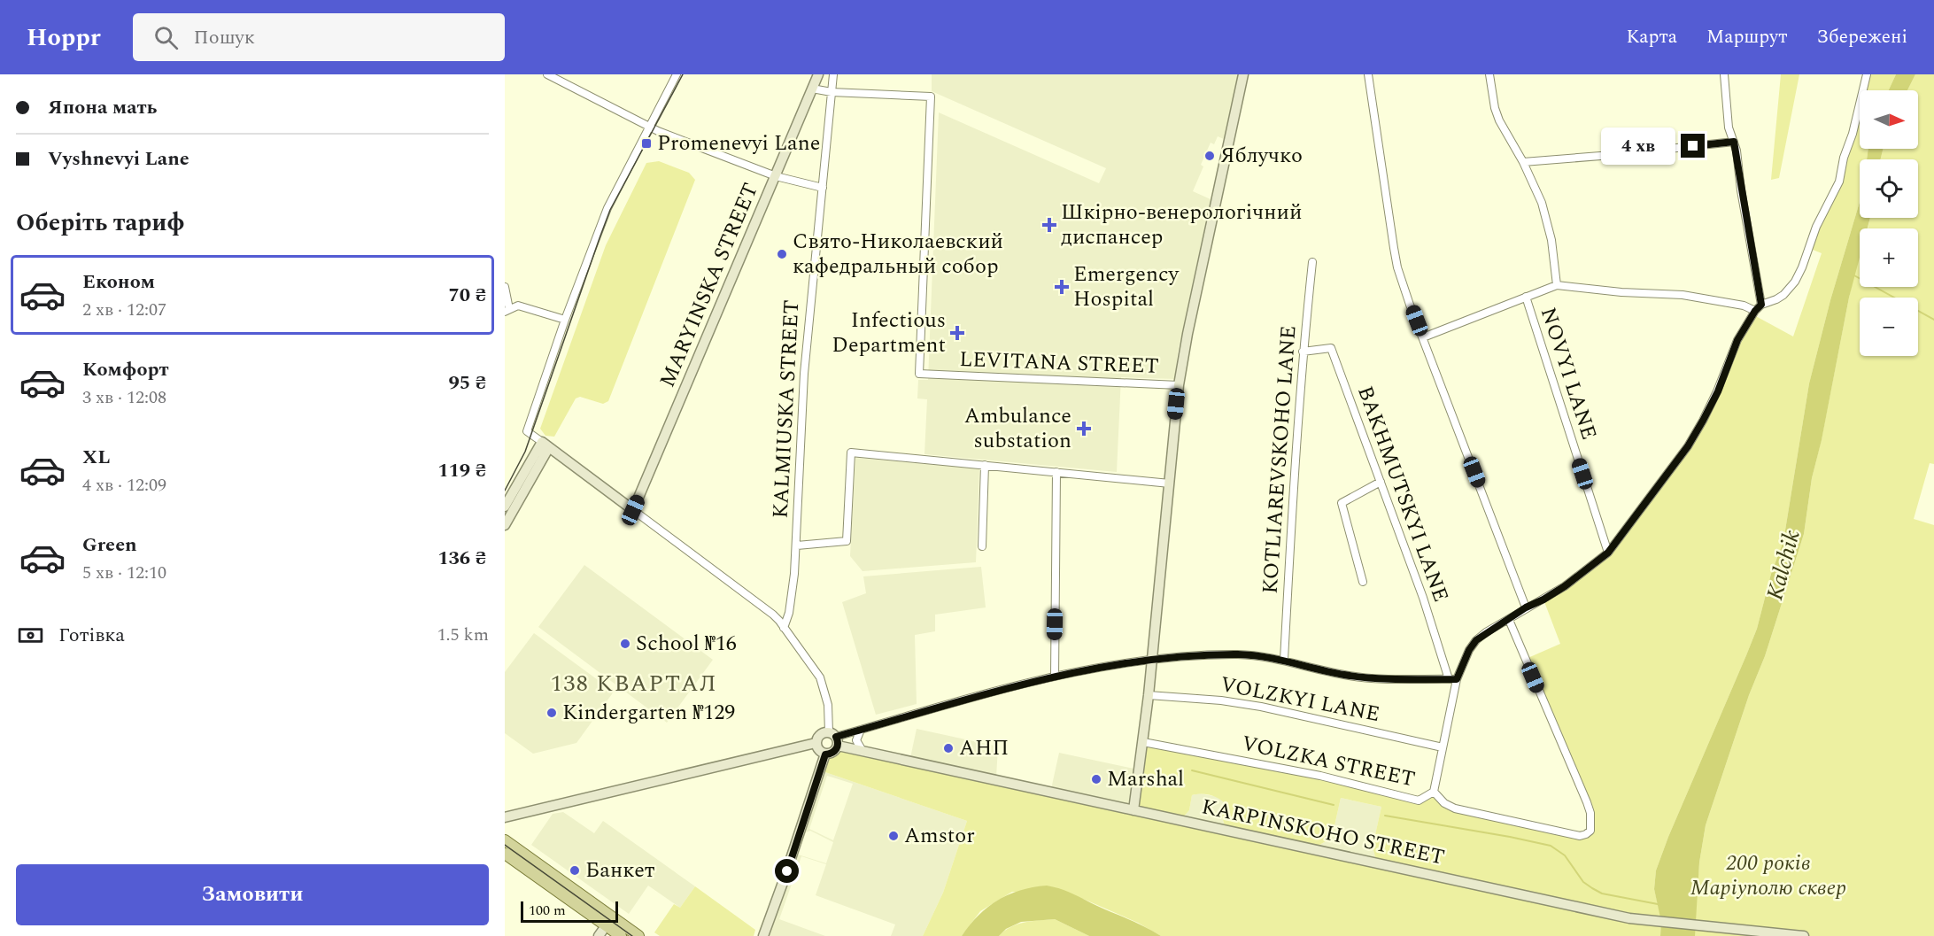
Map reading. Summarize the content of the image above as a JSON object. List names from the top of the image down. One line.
{"streets":{"street":["MARYINSKA STREET","LEVITANA STREET","NOVYI LANE","KALMIUSKA STREET","KOTLIAREVSKOHO LANE","BAKHMUTSKYI LANE","VOLZKYI LANE","VOLZKA STREET","KARPINSKOHO STREET"]},"crossings":[["MARYINSKA STREET","LEVITANA STREET"],["LEVITANA STREET","KALMIUSKA STREET"],["KOTLIAREVSKOHO LANE","BAKHMUTSKYI LANE"]],"districts":["138 КВАРТАЛ"],"water":["Kalchik"],"parks":["200 років Маріуполю сквер"],"places":{"transit":["Promenevyi Lane"],"other":["Яблучко","Свято-Николаевский кафедральный собор","School №16","Kindergarten №129","АНП","Marshal","Amstor","Банкет"],"health":["Шкірно-венерологічний диспансер","Emergency Hospital","Infectious Department","Ambulance substation"]},"scale_bar":"100 m","north":"right","page":{"header":"Hoppr","search":"Пошук","nav":["Карта","Маршрут","Збережені"],"banner":["Япона мать","Vyshnevyi Lane"],"map_buttons":["+","−"],"bubble":"4 хв","heading":"Оберіть тариф","list":[{"name":"Економ","note":"2 хв · 12:07","value":"70 ₴"},{"name":"Комфорт","note":"3 хв · 12:08","value":"95 ₴"},{"name":"XL","note":"4 хв · 12:09","value":"119 ₴"},{"name":"Green","note":"5 хв · 12:10","value":"136 ₴"}],"pay":["Готівка","1.5 km"],"buttons":"Замовити","scale":"100 m"}}
